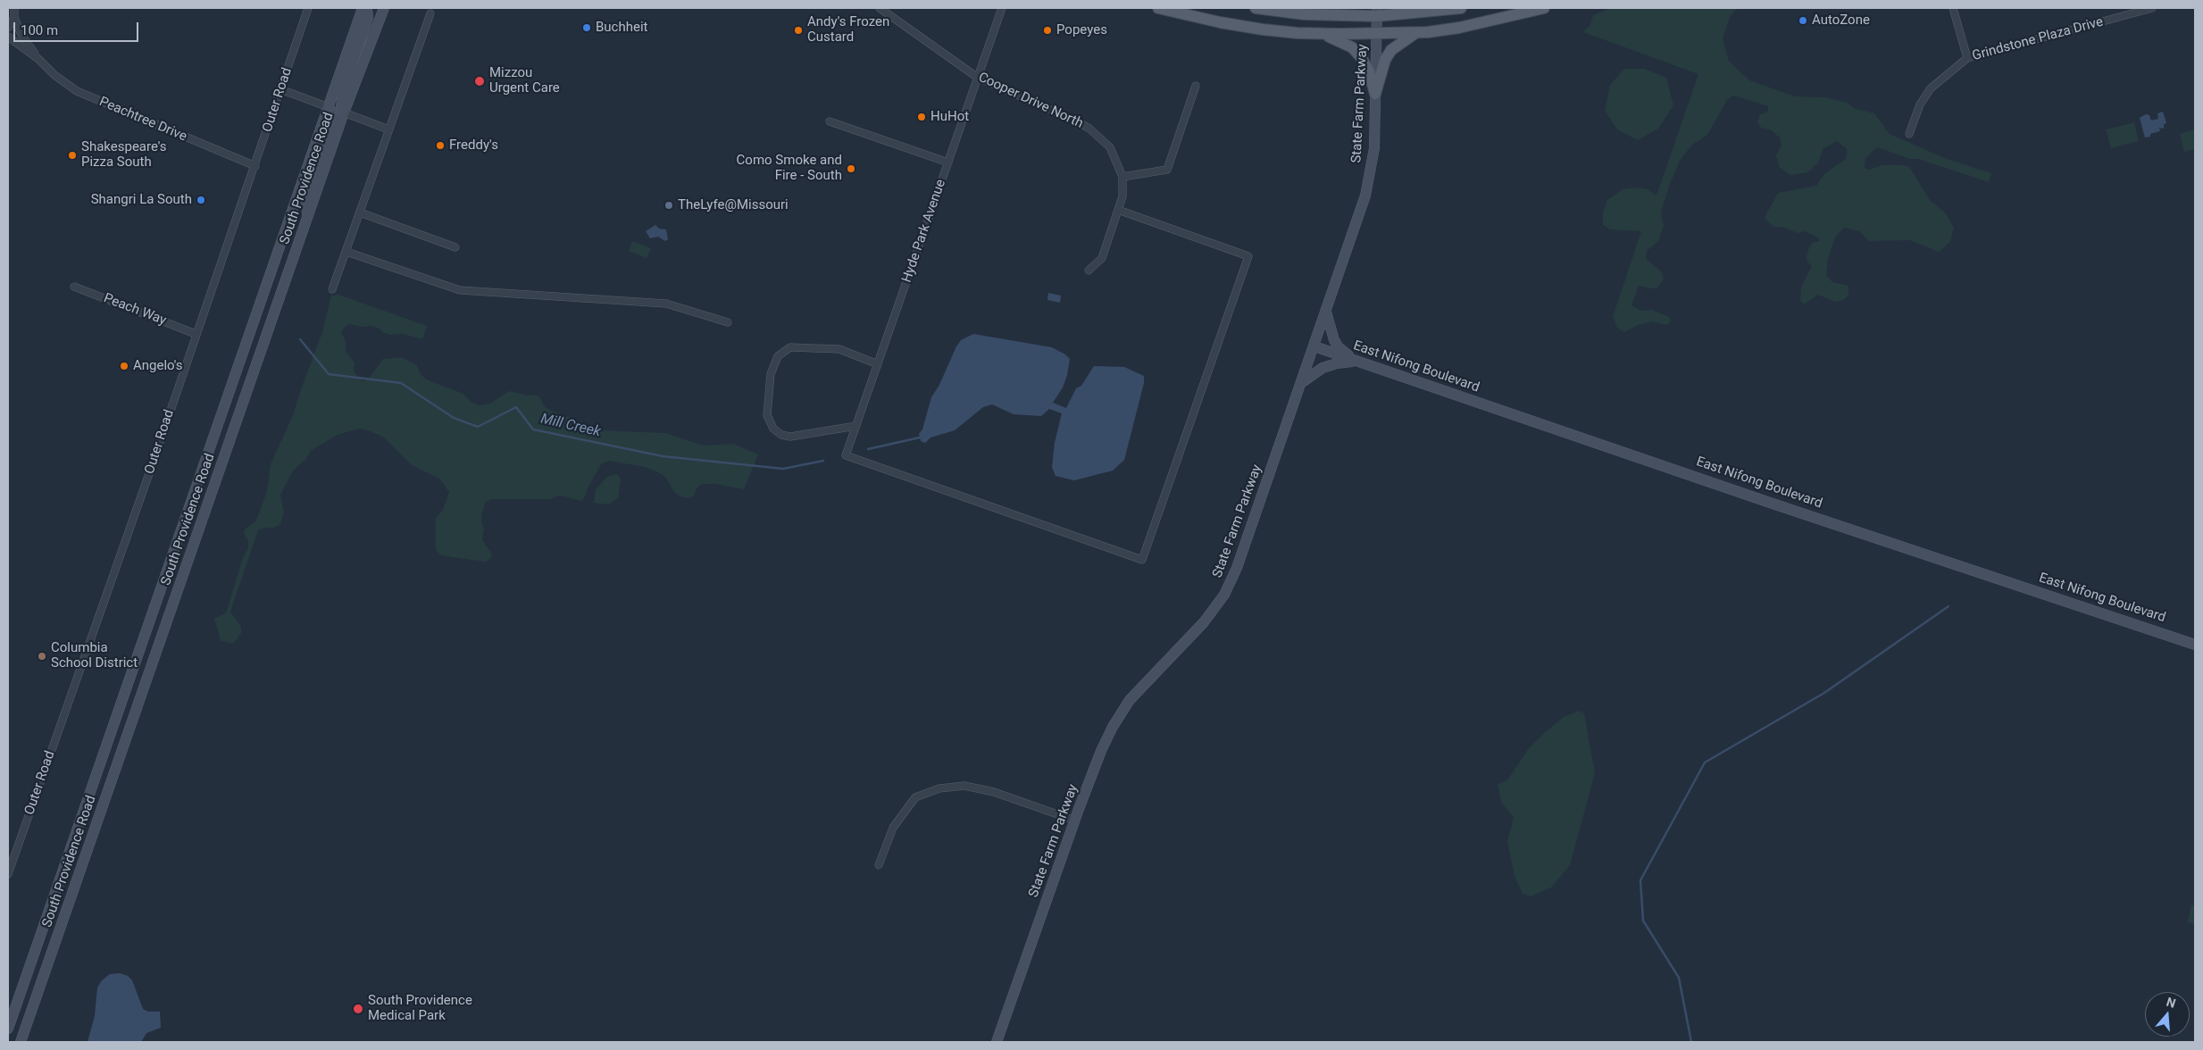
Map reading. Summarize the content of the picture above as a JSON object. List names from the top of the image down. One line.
{"streets":{"main road":["State Farm Parkway","South Providence Road","East Nifong Boulevard"],"street":["Grindstone Plaza Drive","Outer Road","Cooper Drive North","Peachtree Drive","Hyde Park Avenue","Peach Way"]},"crossings":[["Outer Road","Peachtree Drive"],["Outer Road","Peach Way"],["Cooper Drive North","Hyde Park Avenue"],["State Farm Parkway","East Nifong Boulevard"]],"water":["Mill Creek"],"places":["AutoZone","Buchheit","Andy's Frozen Custard","Popeyes","Mizzou Urgent Care","HuHot","Freddy's","Shakespeare's Pizza South","Como Smoke and Fire - South","Shangri La South","TheLyfe@Missouri","Angelo's","Columbia School District","South Providence Medical Park"],"scale_bar":"100 m","north":"top"}
